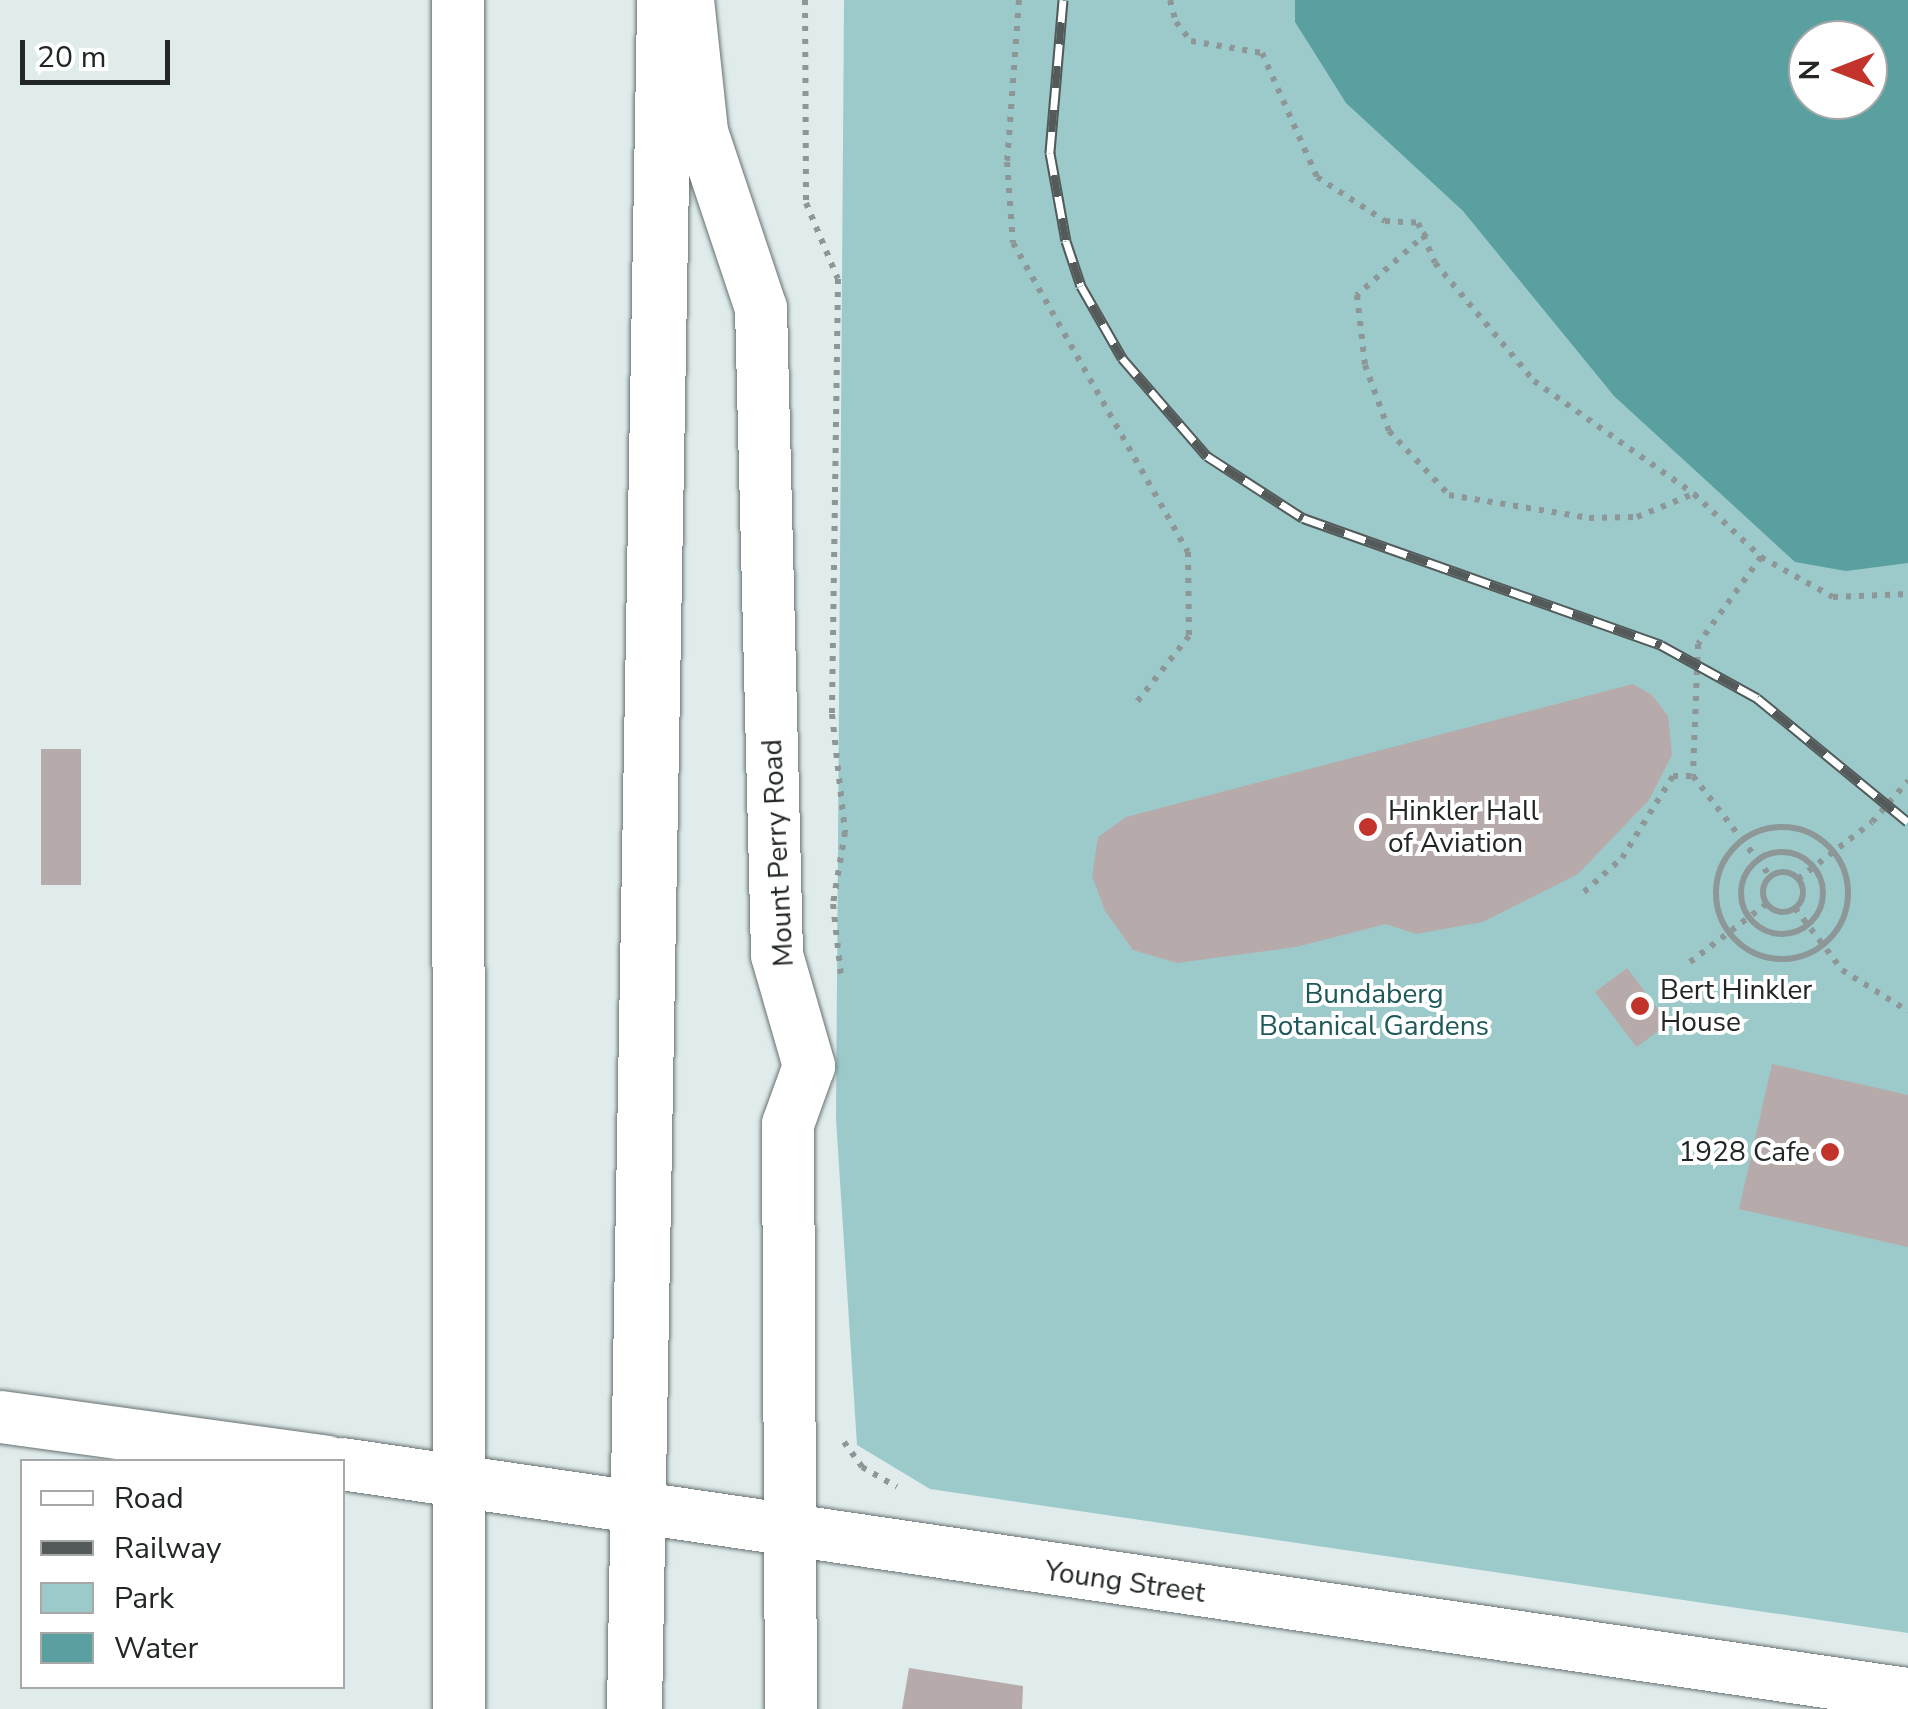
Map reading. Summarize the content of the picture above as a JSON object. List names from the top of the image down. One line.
{"streets":{"street":["Mount Perry Road","Young Street"]},"crossings":[["Mount Perry Road","Young Street"]],"parks":["Bundaberg Botanical Gardens"],"places":["Hinkler Hall of Aviation","Bert Hinkler House","1928 Cafe"],"legend":["Road","Railway","Park","Water"],"scale_bar":"20 m","north":"left"}
